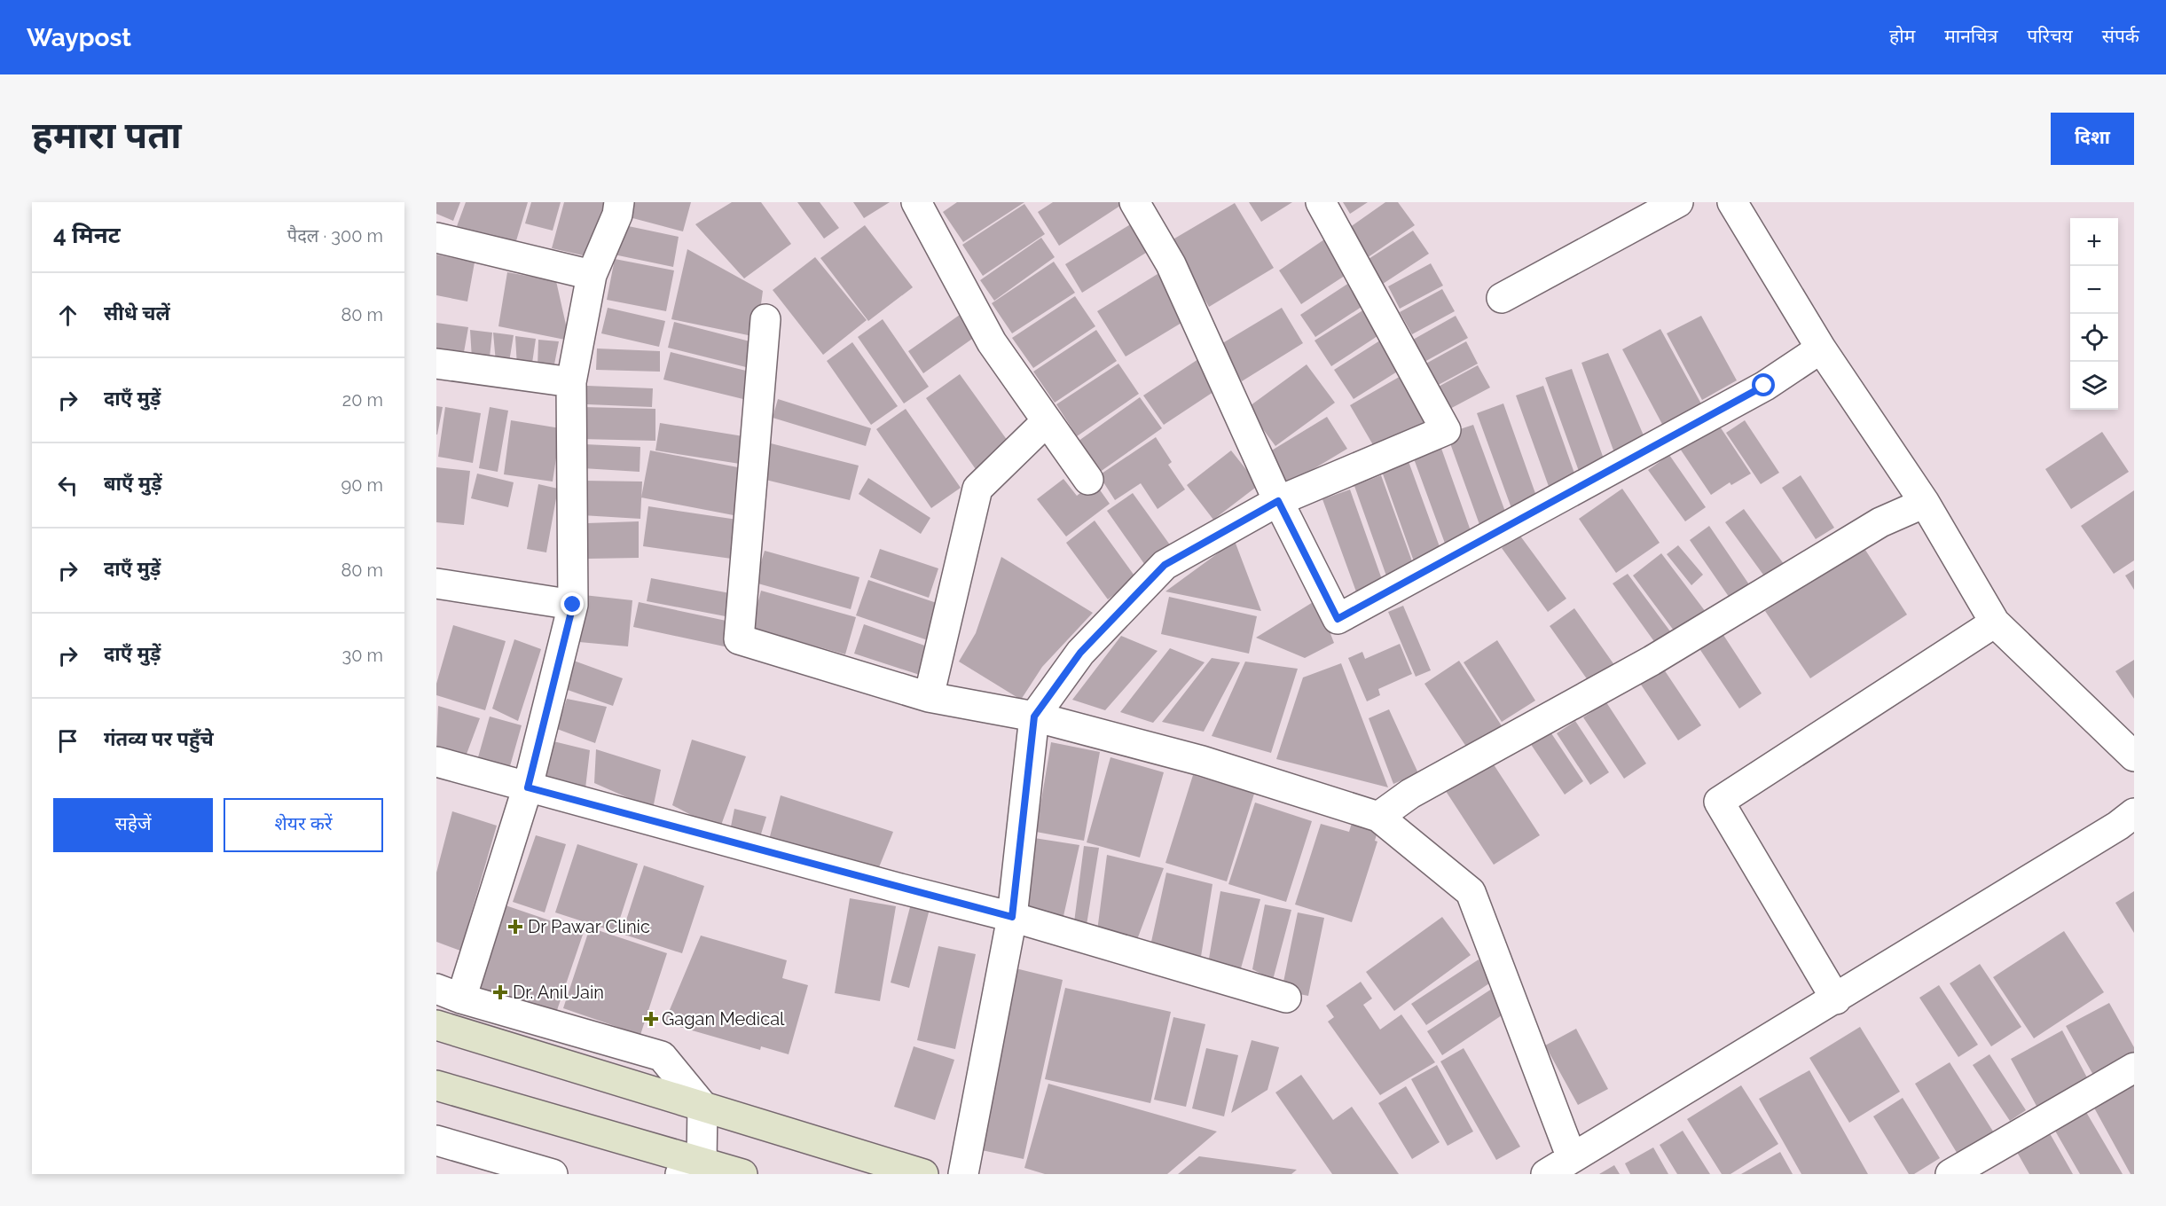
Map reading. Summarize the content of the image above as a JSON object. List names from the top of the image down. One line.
{"places":{"health":["Dr Pawar Clinic","Dr. Anil Jain","Gagan Medical"]},"page":{"header":"Waypost","nav":["होम","मानचित्र","परिचय","संपर्क"],"buttons":["दिशा",["सहेजें","शेयर करें"]],"title":"हमारा पता","heading":["4 मिनट","पैदल · 300 m"],"map_buttons":["+","−"],"list":[["सीधे चलें","80 m"],["दाएँ मुड़ें","20 m"],["बाएँ मुड़ें","90 m"],["दाएँ मुड़ें","80 m"],["दाएँ मुड़ें","30 m"],"गंतव्य पर पहुँचे"]}}
